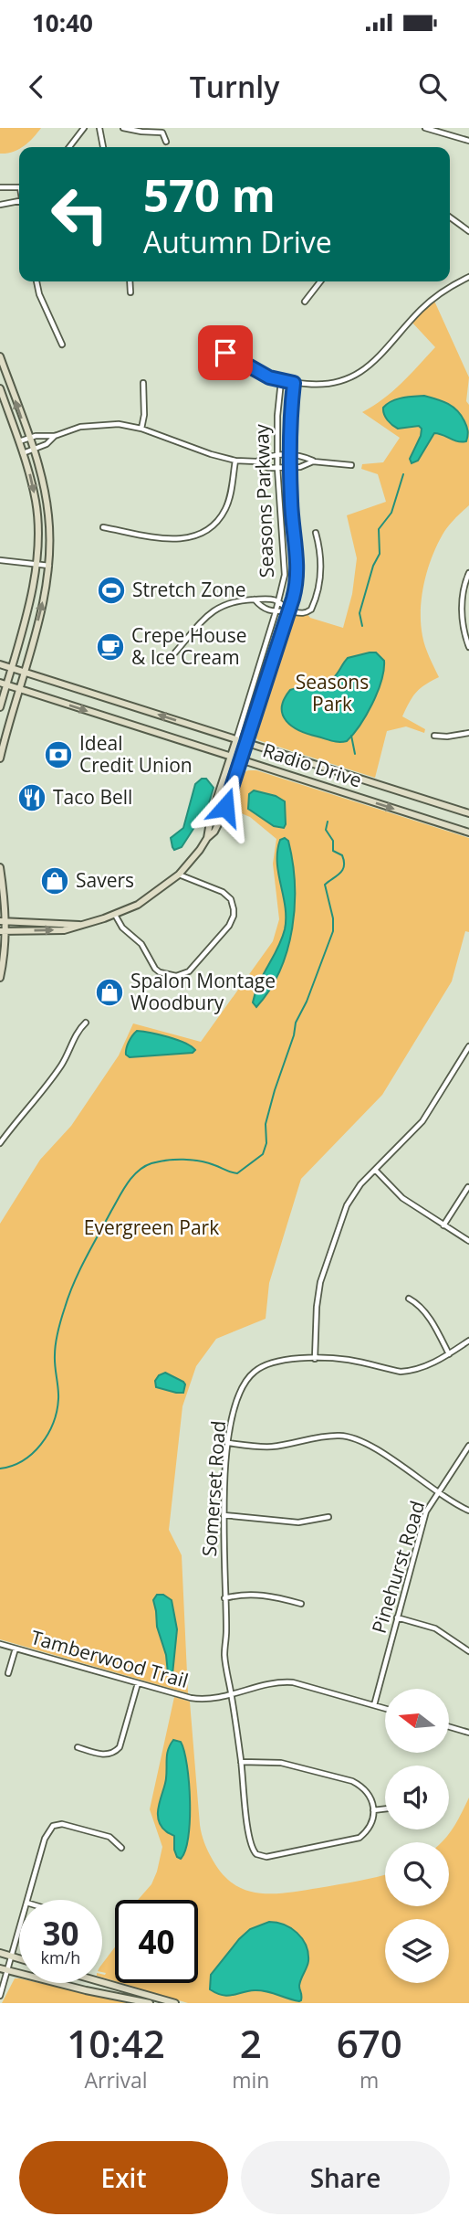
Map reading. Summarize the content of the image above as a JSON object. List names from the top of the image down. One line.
{"streets":{"street":["Seasons Parkway","Radio Drive","Somerset Road","Pinehurst Road","Tamberwood Trail"]},"crossings":[["Seasons Parkway","Radio Drive"],["Somerset Road","Tamberwood Trail"],["Pinehurst Road","Tamberwood Trail"]],"parks":["Seasons Park","Evergreen Park"],"places":{"sports":["Stretch Zone"],"cafe":["Crepe House & Ice Cream"],"bank":["Ideal Credit Union"],"restaurant":["Taco Bell"],"shop":["Savers","Spalon Montage Woodbury"]},"north":"left","page":{"status":"10:40","header":"Turnly","turn":["570 m","Autumn Drive"],"speed":"30 km/h","limit":"40","eta":["10:42","Arrival","2","min","670","m"],"buttons":["Exit","Share"]}}
